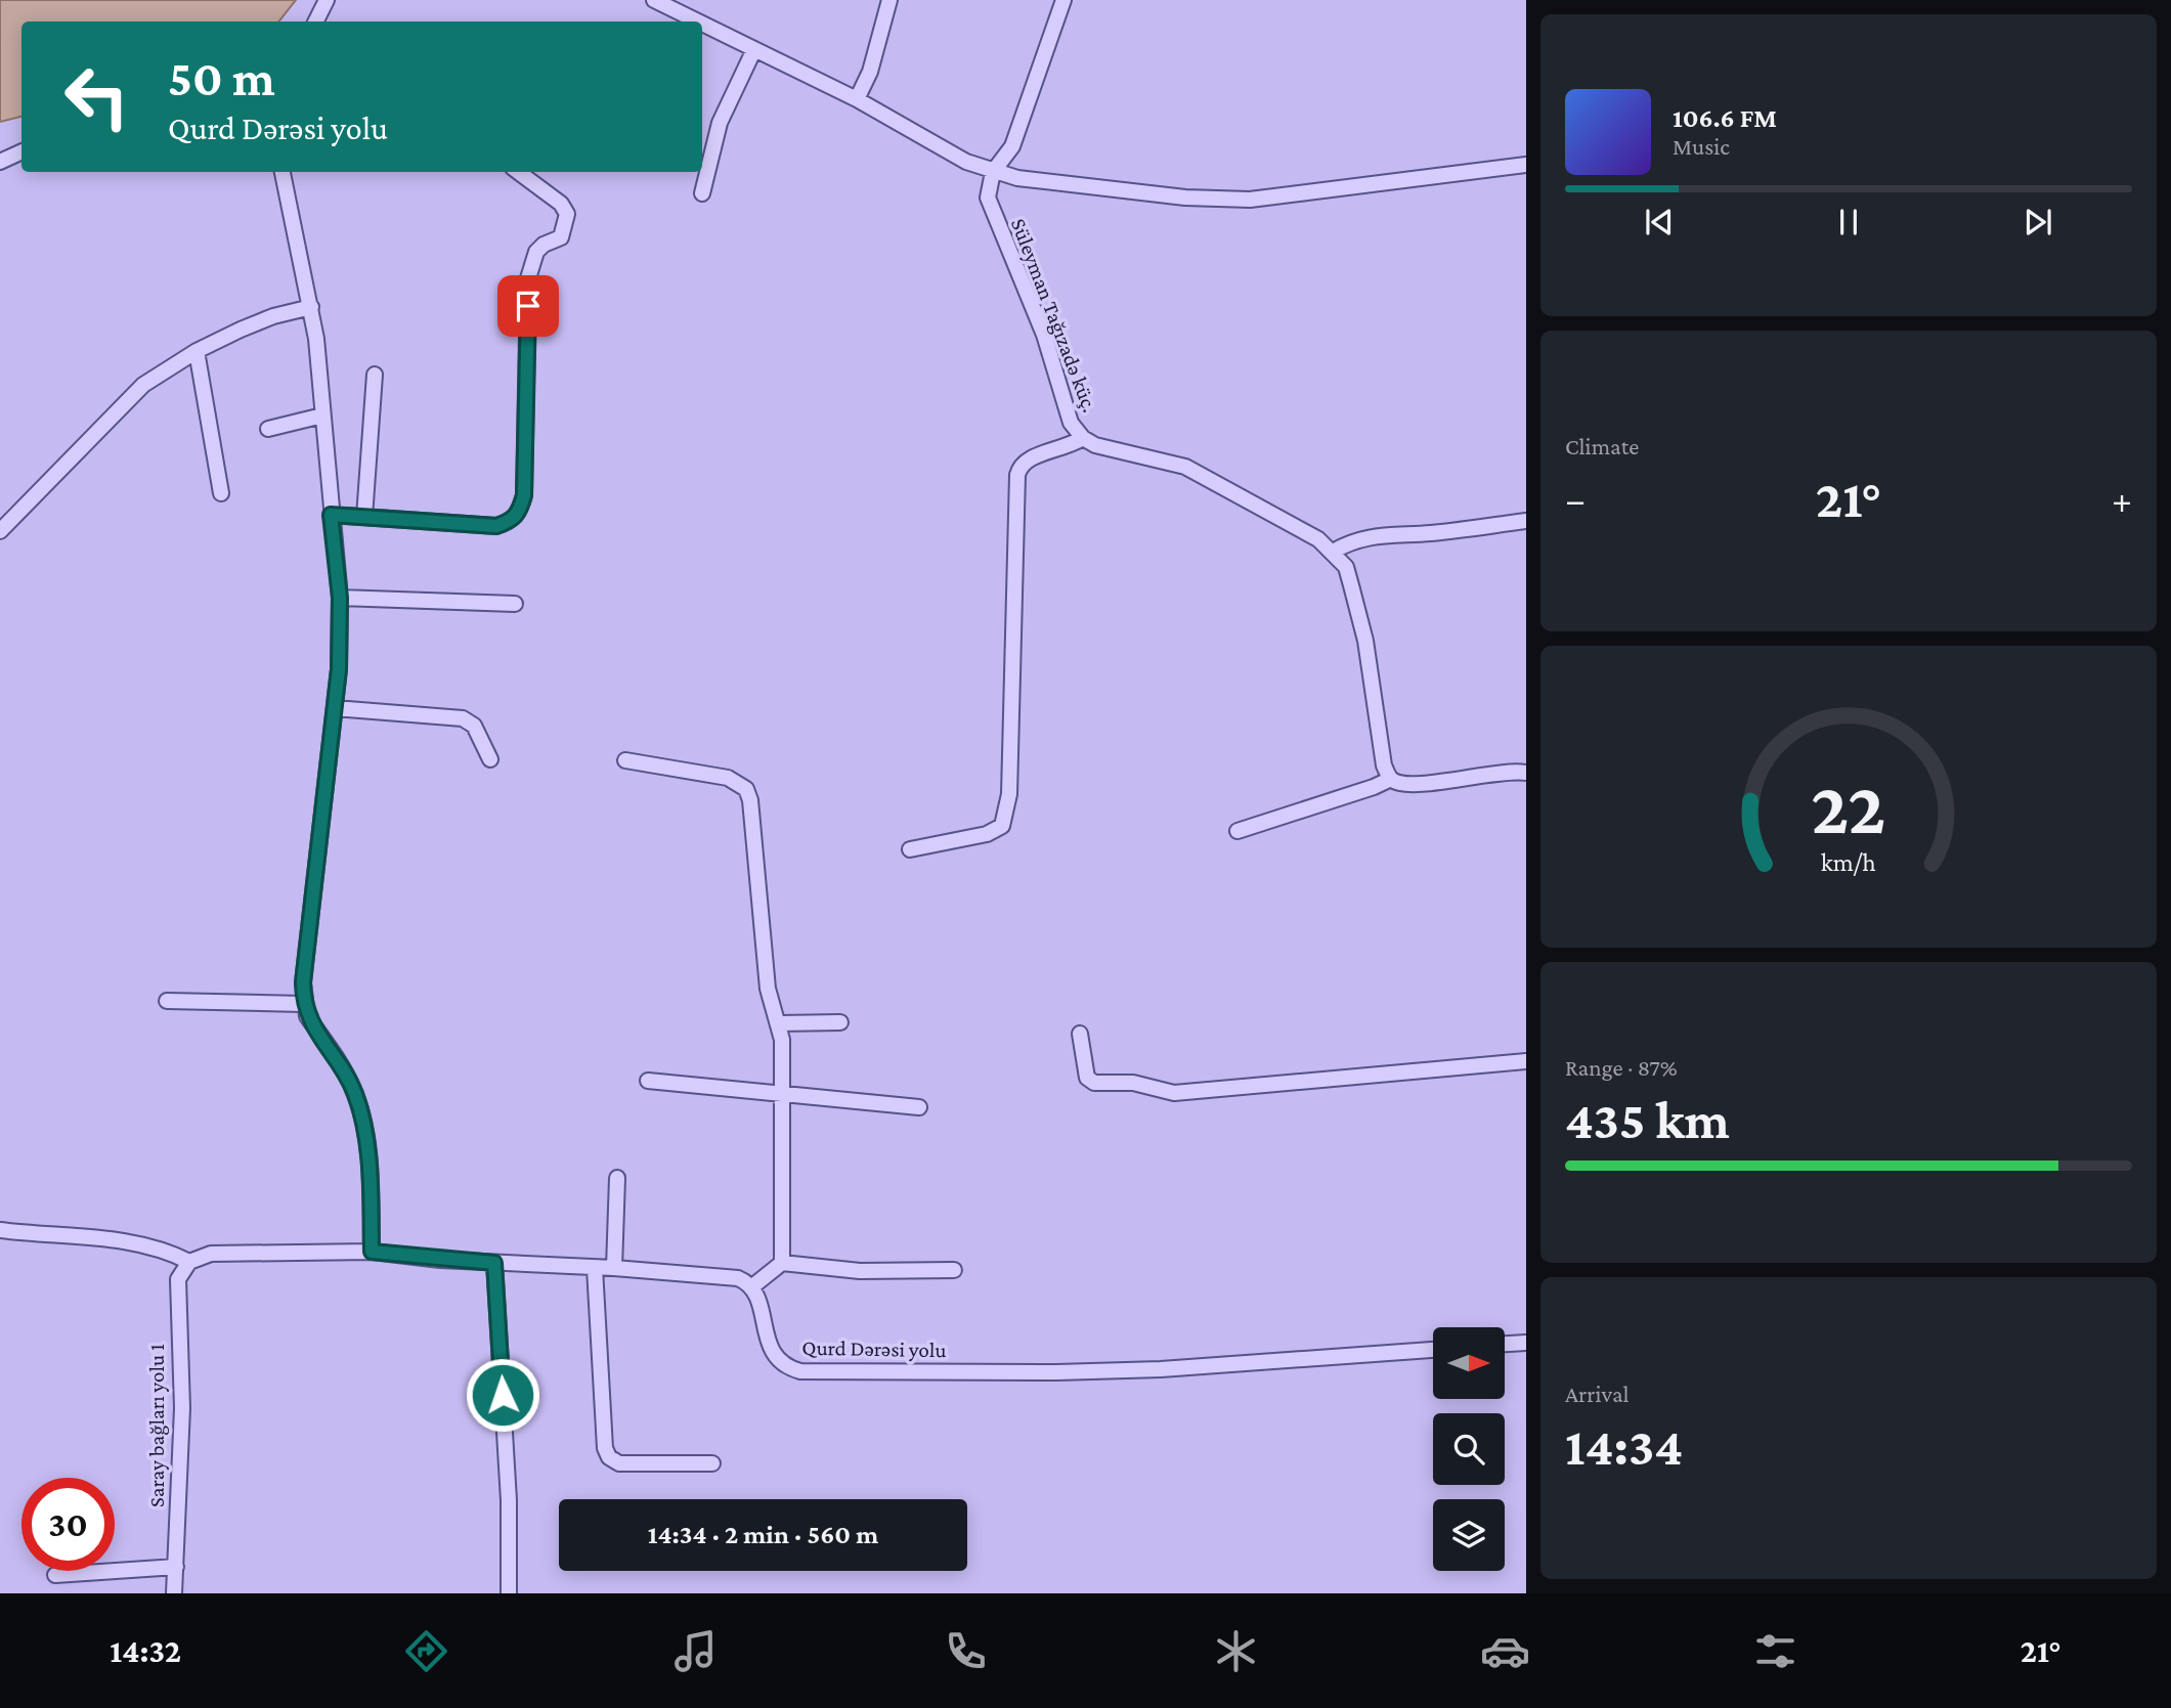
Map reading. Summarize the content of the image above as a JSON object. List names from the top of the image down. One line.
{"streets":{"street":["Süleyman Tağızadə küç.","Qurd Dərəsi yolu","Saray bağları yolu 1"]},"north":"right","page":{"turn":["50 m","Qurd Dərəsi yolu"],"song":["106.6 FM","Music"],"tile":["Climate",["Range · 87%","435 km"],["Arrival","14:34"]],"heat":["−","21°","+"],"limit":"30","trip":"14:34 · 2 min · 560 m","tabs":["14:32","21°"],"gauge":["22","km/h"]}}
